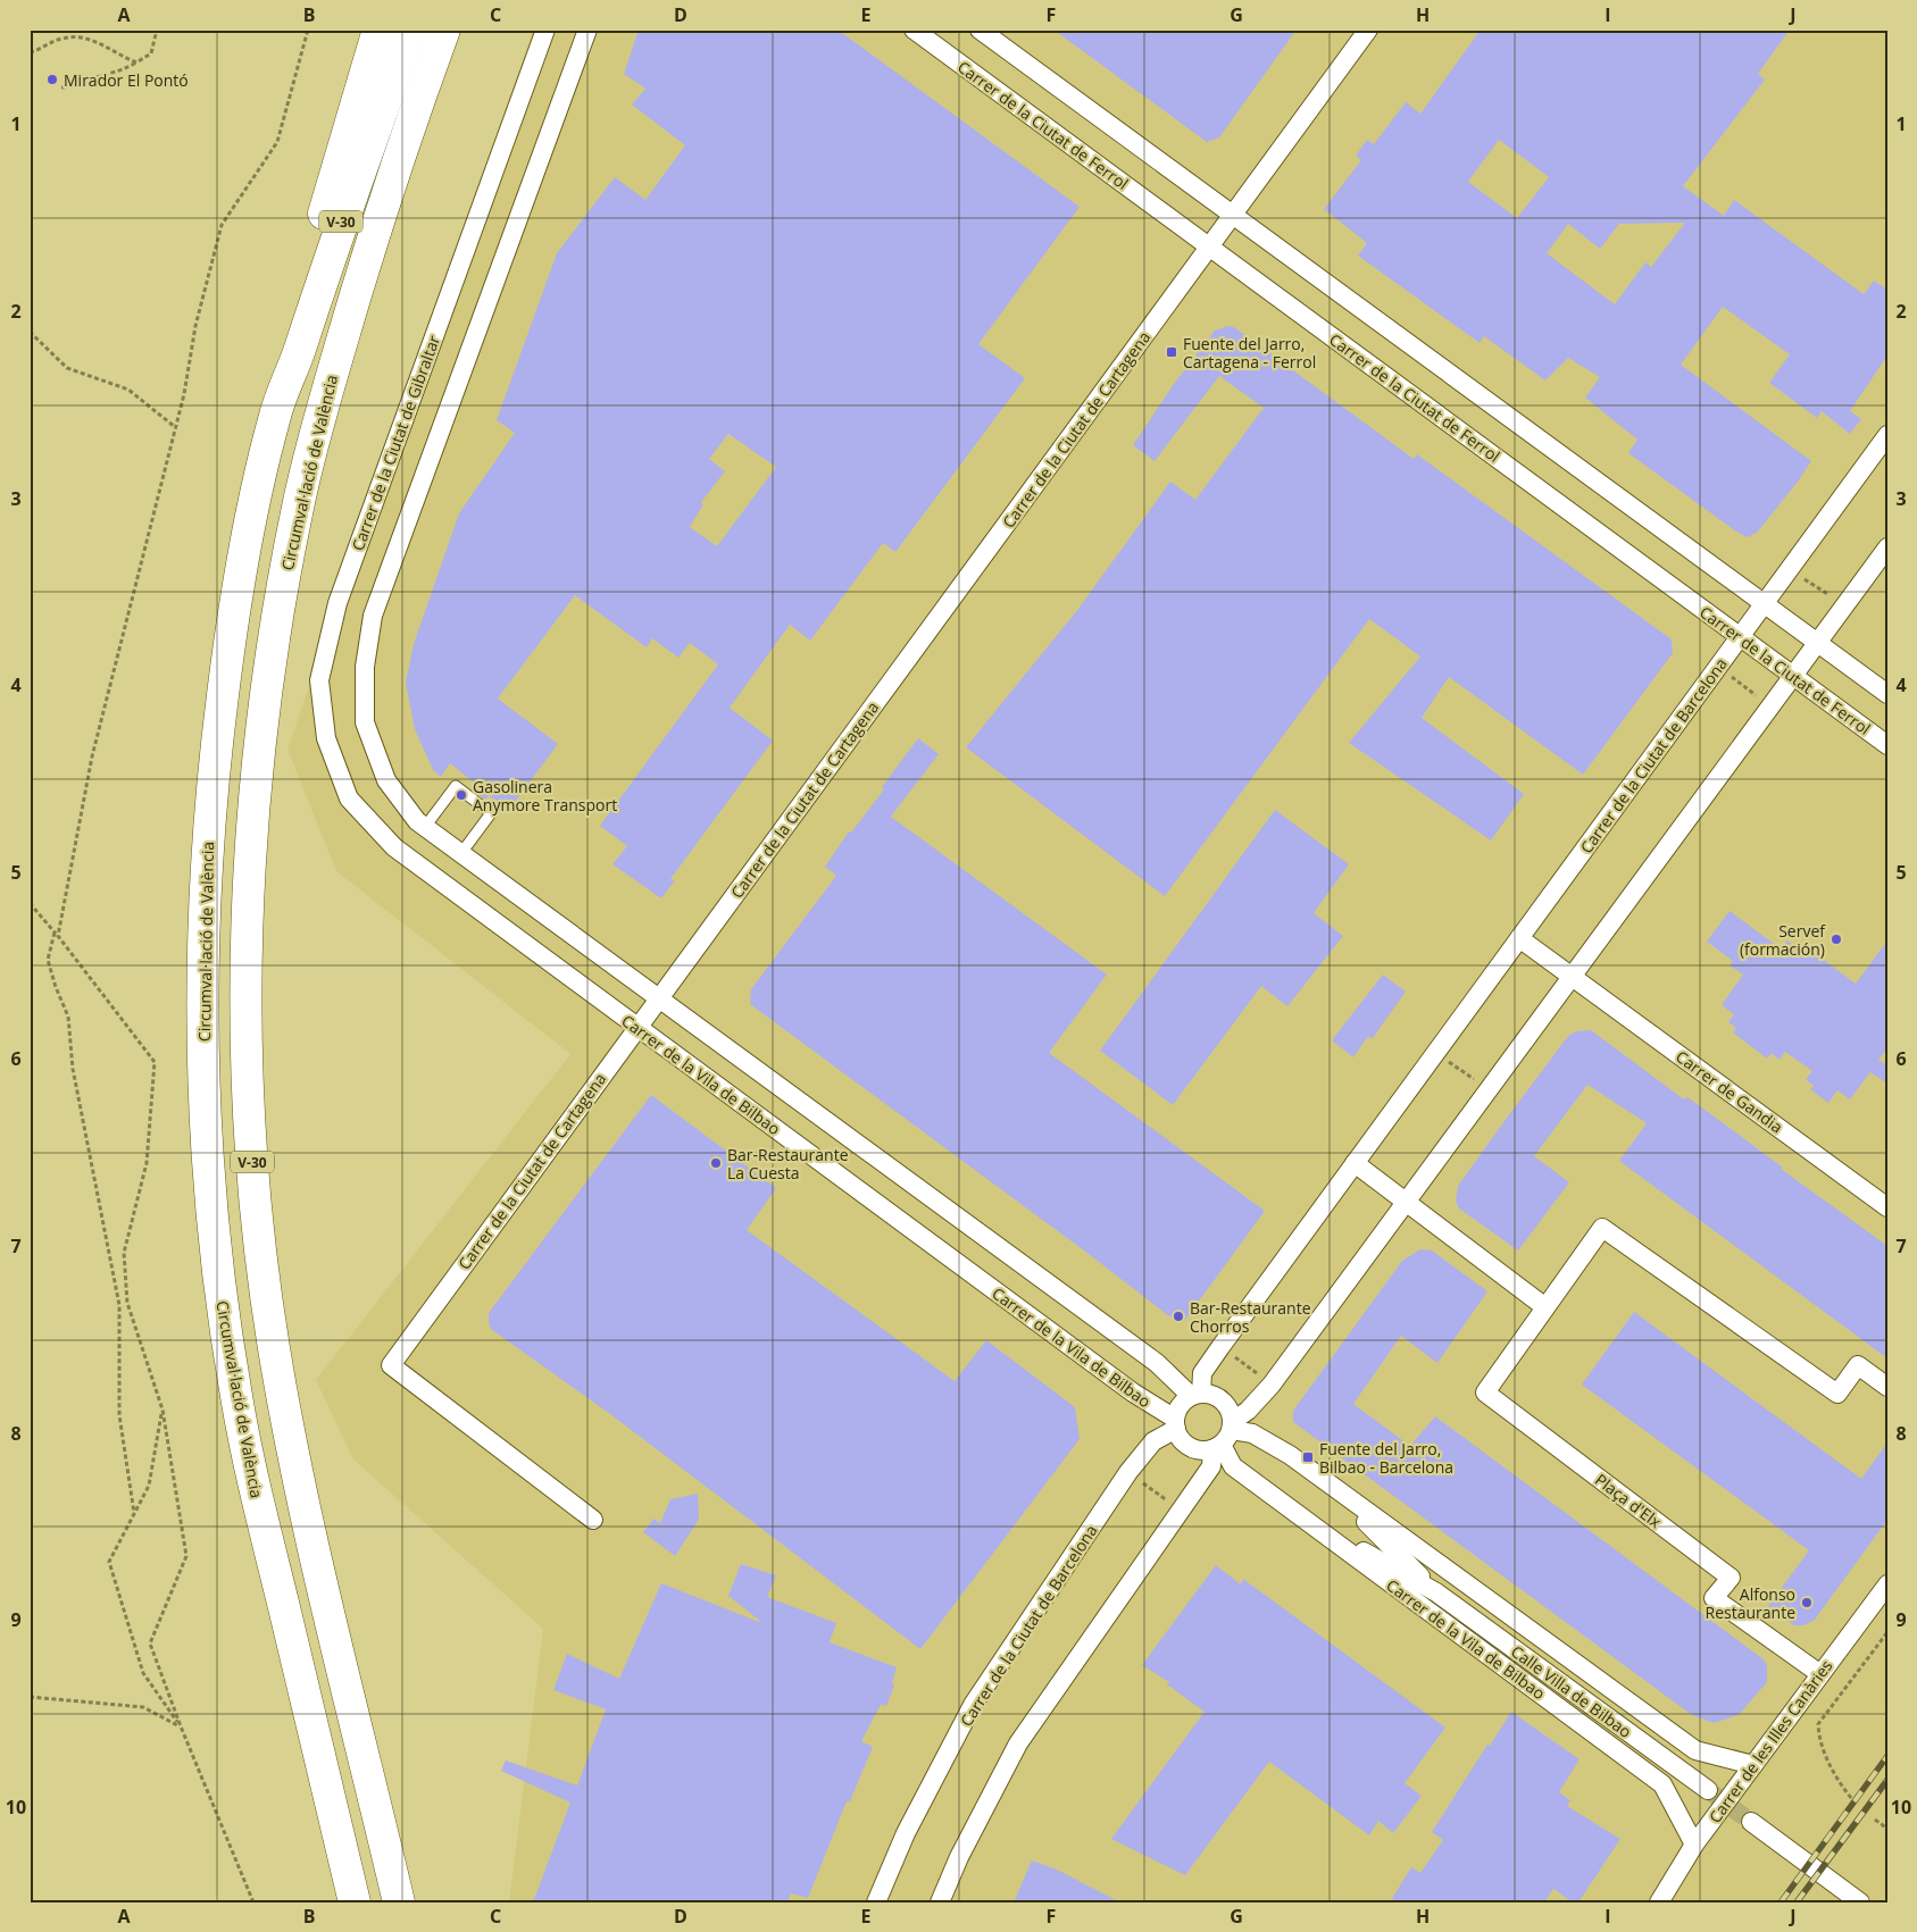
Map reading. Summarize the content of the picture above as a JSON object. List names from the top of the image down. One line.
{"streets":{"highway":["V-30","Circumval·lació de València"],"street":["Carrer de la Ciutat de Ferrol","Carrer de la Ciutat de Cartagena","Carrer de la Ciutat de Gibraltar","Carrer de la Ciutat de Barcelona","Carrer de la Vila de Bilbao","Carrer de Gandia","Plaça d'Elx","Calle Villa de Bilbao","Carrer de les Illes Canàries"]},"crossings":[["Carrer de la Ciutat de Ferrol","Carrer de la Ciutat de Cartagena"],["Carrer de la Ciutat de Ferrol","Carrer de la Ciutat de Barcelona"],["Carrer de la Ciutat de Cartagena","Carrer de la Vila de Bilbao"],["Carrer de la Ciutat de Gibraltar","Carrer de la Vila de Bilbao"],["Carrer de la Ciutat de Barcelona","Carrer de la Vila de Bilbao"],["Carrer de la Vila de Bilbao","Calle Villa de Bilbao"],["Carrer de la Vila de Bilbao","Carrer de les Illes Canàries"],["Plaça d'Elx","Carrer de les Illes Canàries"]],"places":{"other":["Mirador El Pontó","Gasolinera Anymore Transport","Servef (formación)","Bar-Restaurante La Cuesta","Bar-Restaurante Chorros","Alfonso Restaurante"],"transit":["Fuente del Jarro, Cartagena - Ferrol","Fuente del Jarro, Bilbao - Barcelona"]},"grid":{"columns":["A","B","C","D","E","F","G","H","I","J"],"rows":["1","2","3","4","5","6","7","8","9","10"]}}
